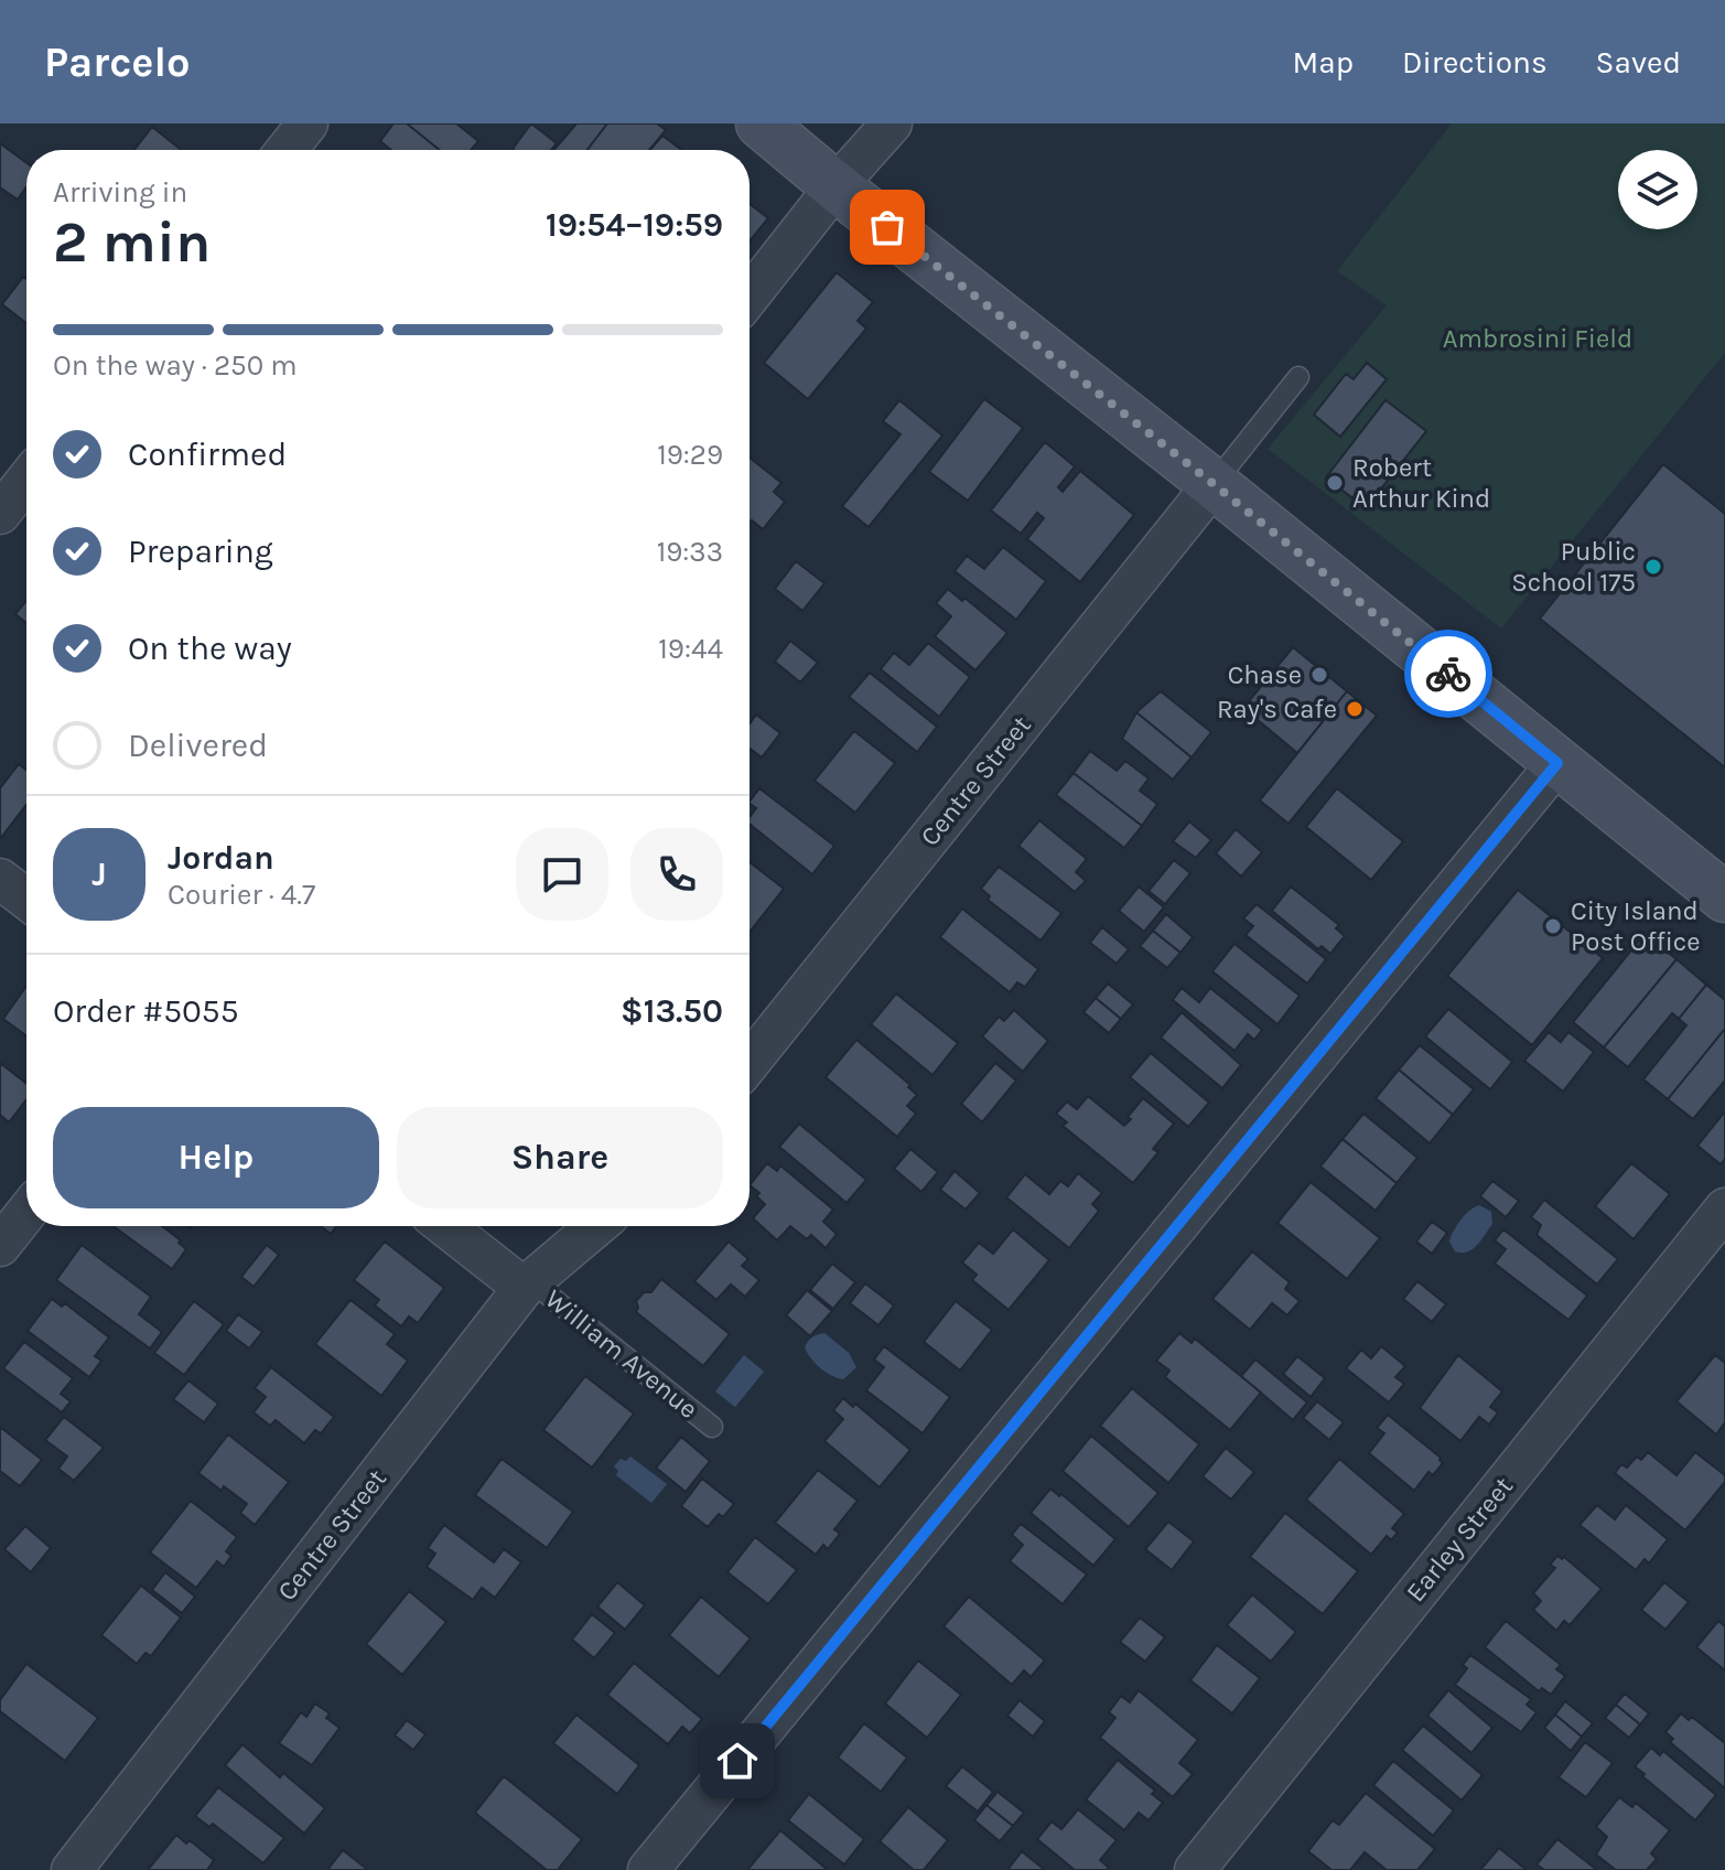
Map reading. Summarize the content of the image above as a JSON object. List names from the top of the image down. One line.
{"streets":{"street":["Centre Street","William Avenue","Earley Street"]},"crossings":[["Centre Street","William Avenue"]],"parks":["Ambrosini Field"],"places":["Robert Arthur Kind","Public School 175","Chase","Ray's Cafe","City Island Post Office"],"page":{"header":"Parcelo","nav":["Map","Directions","Saved"],"heading":["2 min","Arriving in","19:54–19:59"],"panel":["Jordan","Courier · 4.7","Order #5055","$13.50"],"bar":"On the way · 250 m","list":[["Confirmed","19:29"],["Preparing","19:33"],["On the way","19:44"],"Delivered"],"round":"J","buttons":["Help","Share"]}}
